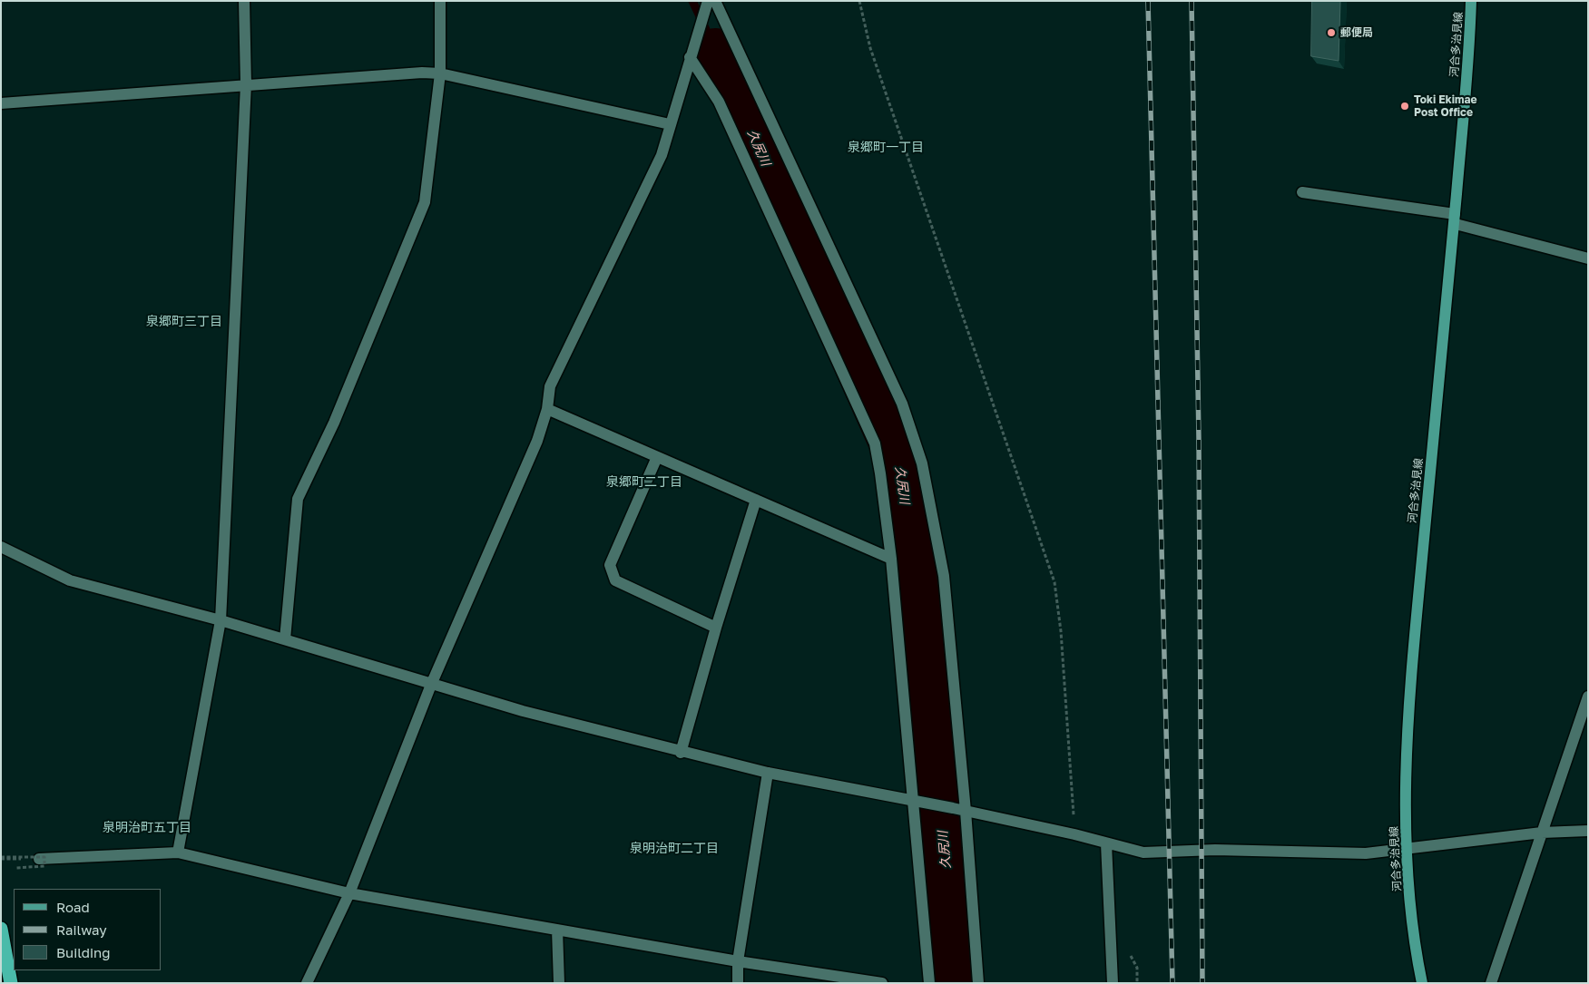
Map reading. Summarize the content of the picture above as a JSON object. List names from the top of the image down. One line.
{"streets":{"main road":["河合多治見線"]},"districts":["泉郷町一丁目","泉郷町三丁目","泉郷町二丁目","泉明治町五丁目","泉明治町二丁目"],"water":["久尻川"],"places":["郵便局","Toki Ekimae Post Office"],"legend":["Road","Railway","Building"]}
